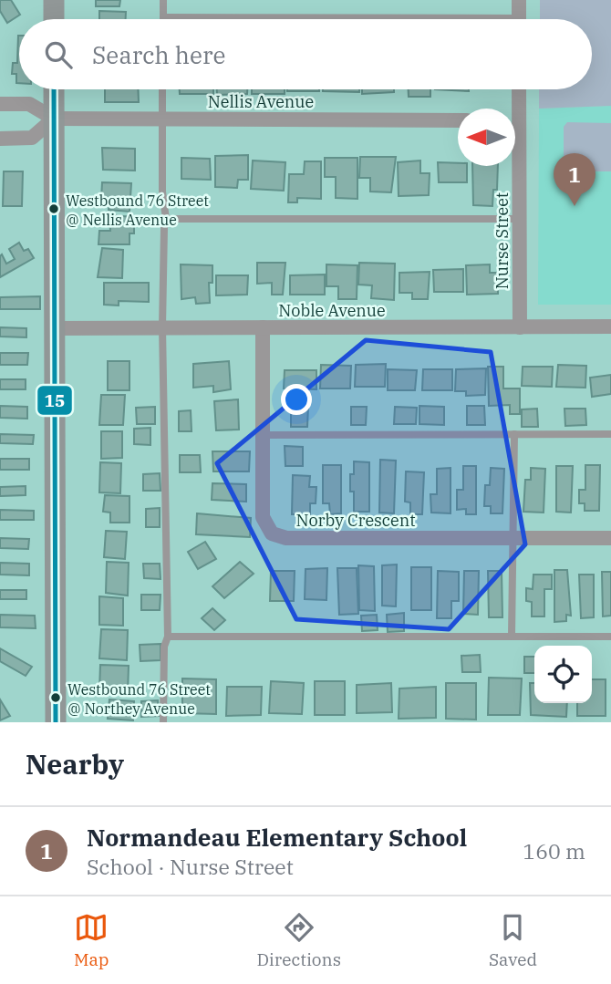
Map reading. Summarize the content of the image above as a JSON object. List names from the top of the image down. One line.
{"streets":{"street":["Nellis Avenue","Nurse Street","Noble Avenue","Norby Crescent"]},"crossings":[["Nurse Street","Noble Avenue"],["Noble Avenue","Norby Crescent"]],"places":["Westbound 76 Street @ Nellis Avenue","Westbound 76 Street @ Northey Avenue"],"lines":["transit line 15"],"north":"left","page":{"search":"Search here","pins":"1","heading":"Nearby","list":[{"mark":"1","name":"Normandeau Elementary School","note":"School · Nurse Street","value":"160 m"}],"nav":["Map","Directions","Saved"]}}
